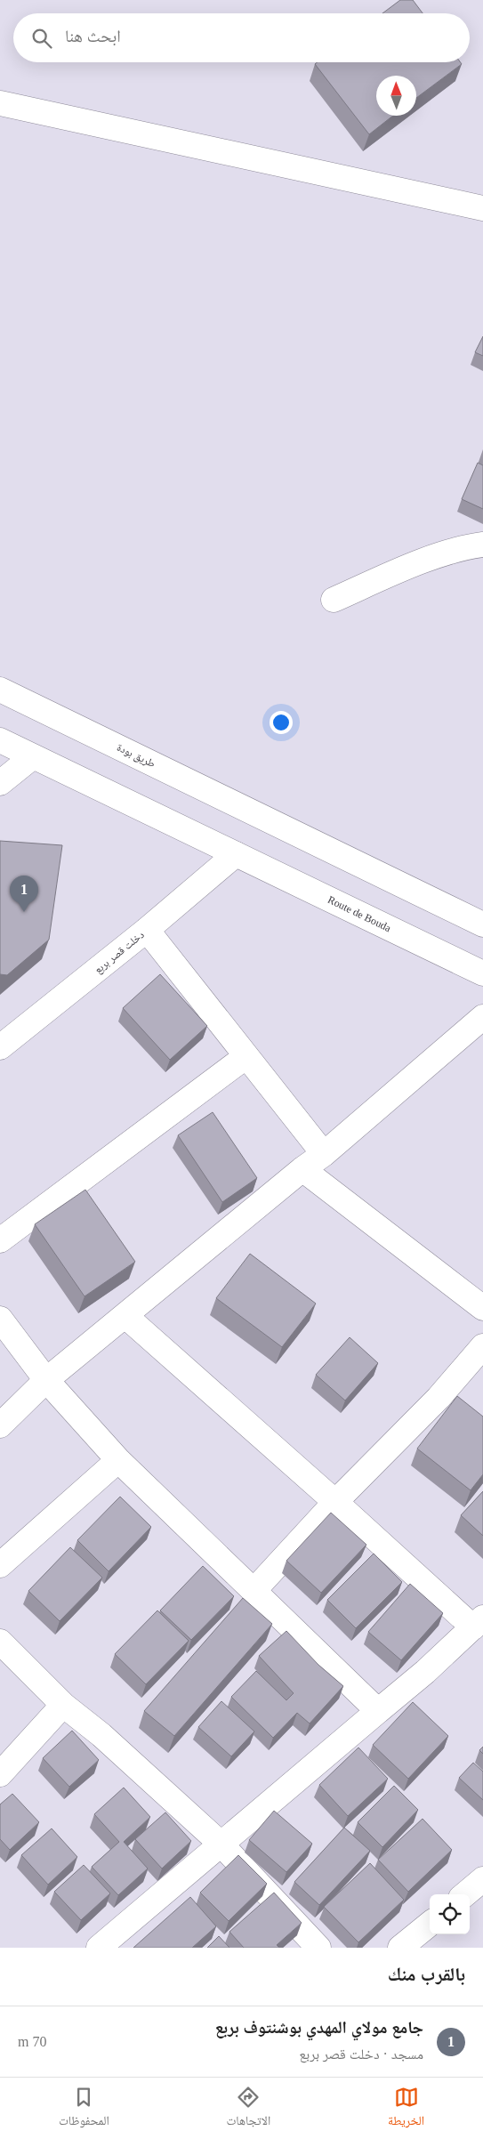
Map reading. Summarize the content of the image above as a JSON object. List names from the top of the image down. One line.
{"streets":{"street":["طريق بودة","Route de Bouda","دخلت قصر بربع"]},"crossings":[["Route de Bouda","دخلت قصر بربع"]],"north":"top","page":{"search":"ابحث هنا","pins":"1","heading":"بالقرب منك","list":[{"mark":"1","name":"جامع مولاي المهدي بوشنتوف بربع","note":"مسجد · دخلت قصر بربع","value":"70 m"}],"nav":["الخريطة","الاتجاهات","المحفوظات"]}}
